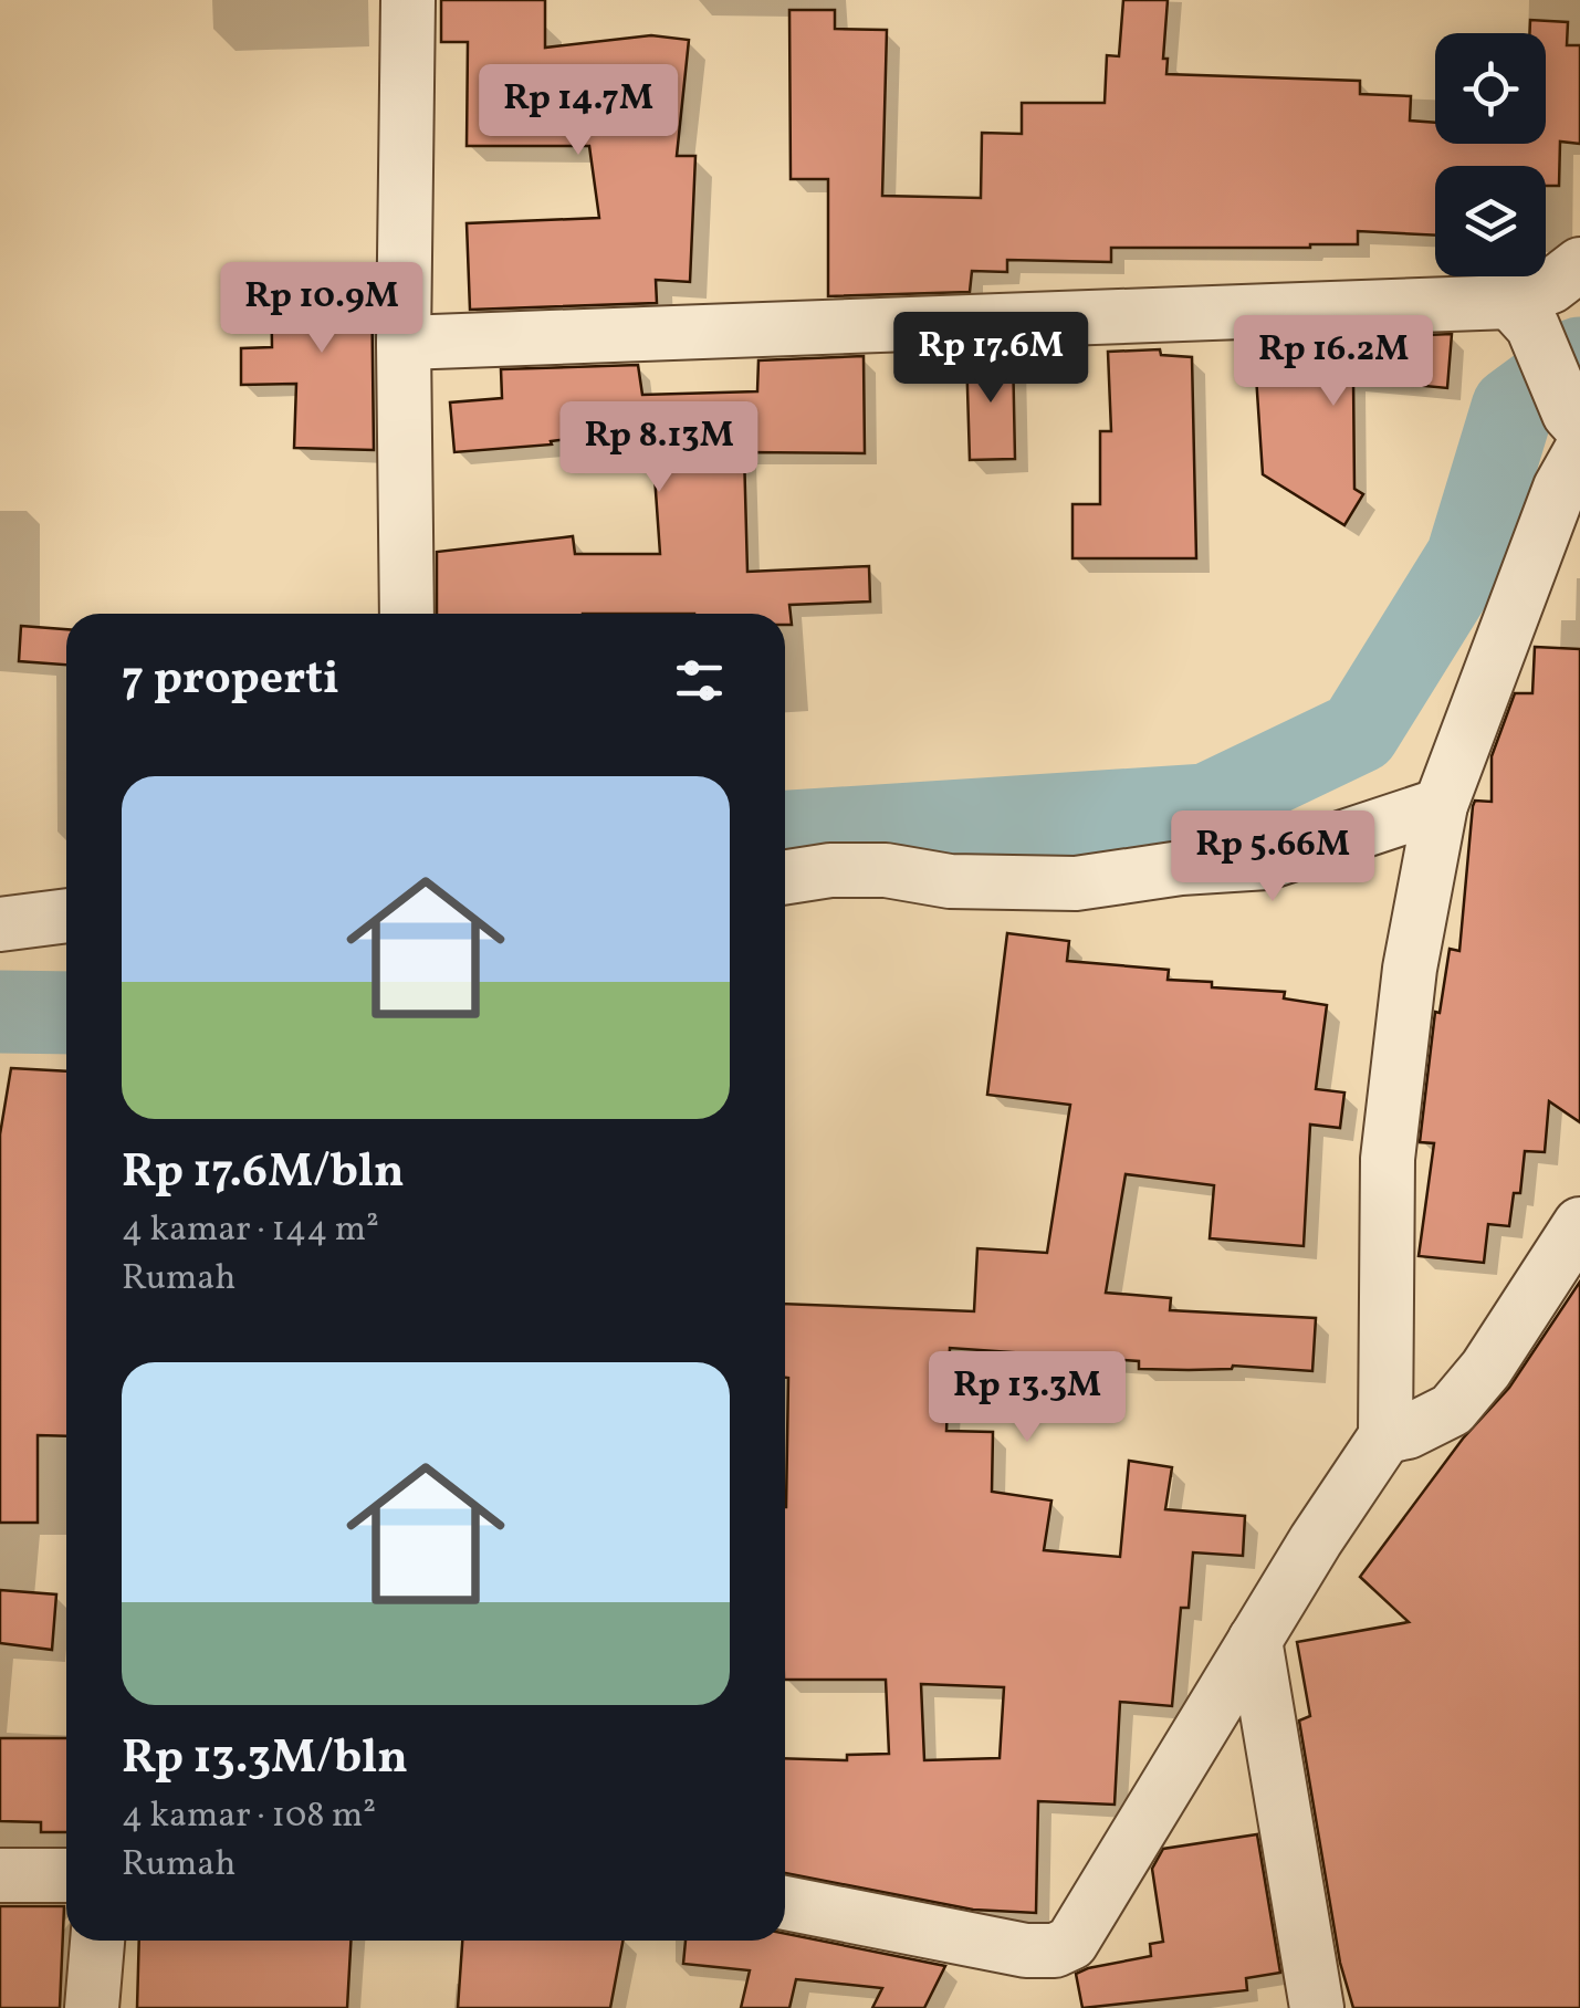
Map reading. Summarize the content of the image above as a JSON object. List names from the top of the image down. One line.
{"page":{"price":["Rp 14.7M","Rp 10.9M","Rp 17.6M","Rp 16.2M","Rp 8.13M","Rp 5.66M","Rp 13.3M"],"heading":"7 properti","list":[{"name":"Rp 17.6M/bln","note":"4 kamar · 144 m² · Rumah"},{"name":"Rp 13.3M/bln","note":"4 kamar · 108 m² · Rumah"}]}}
